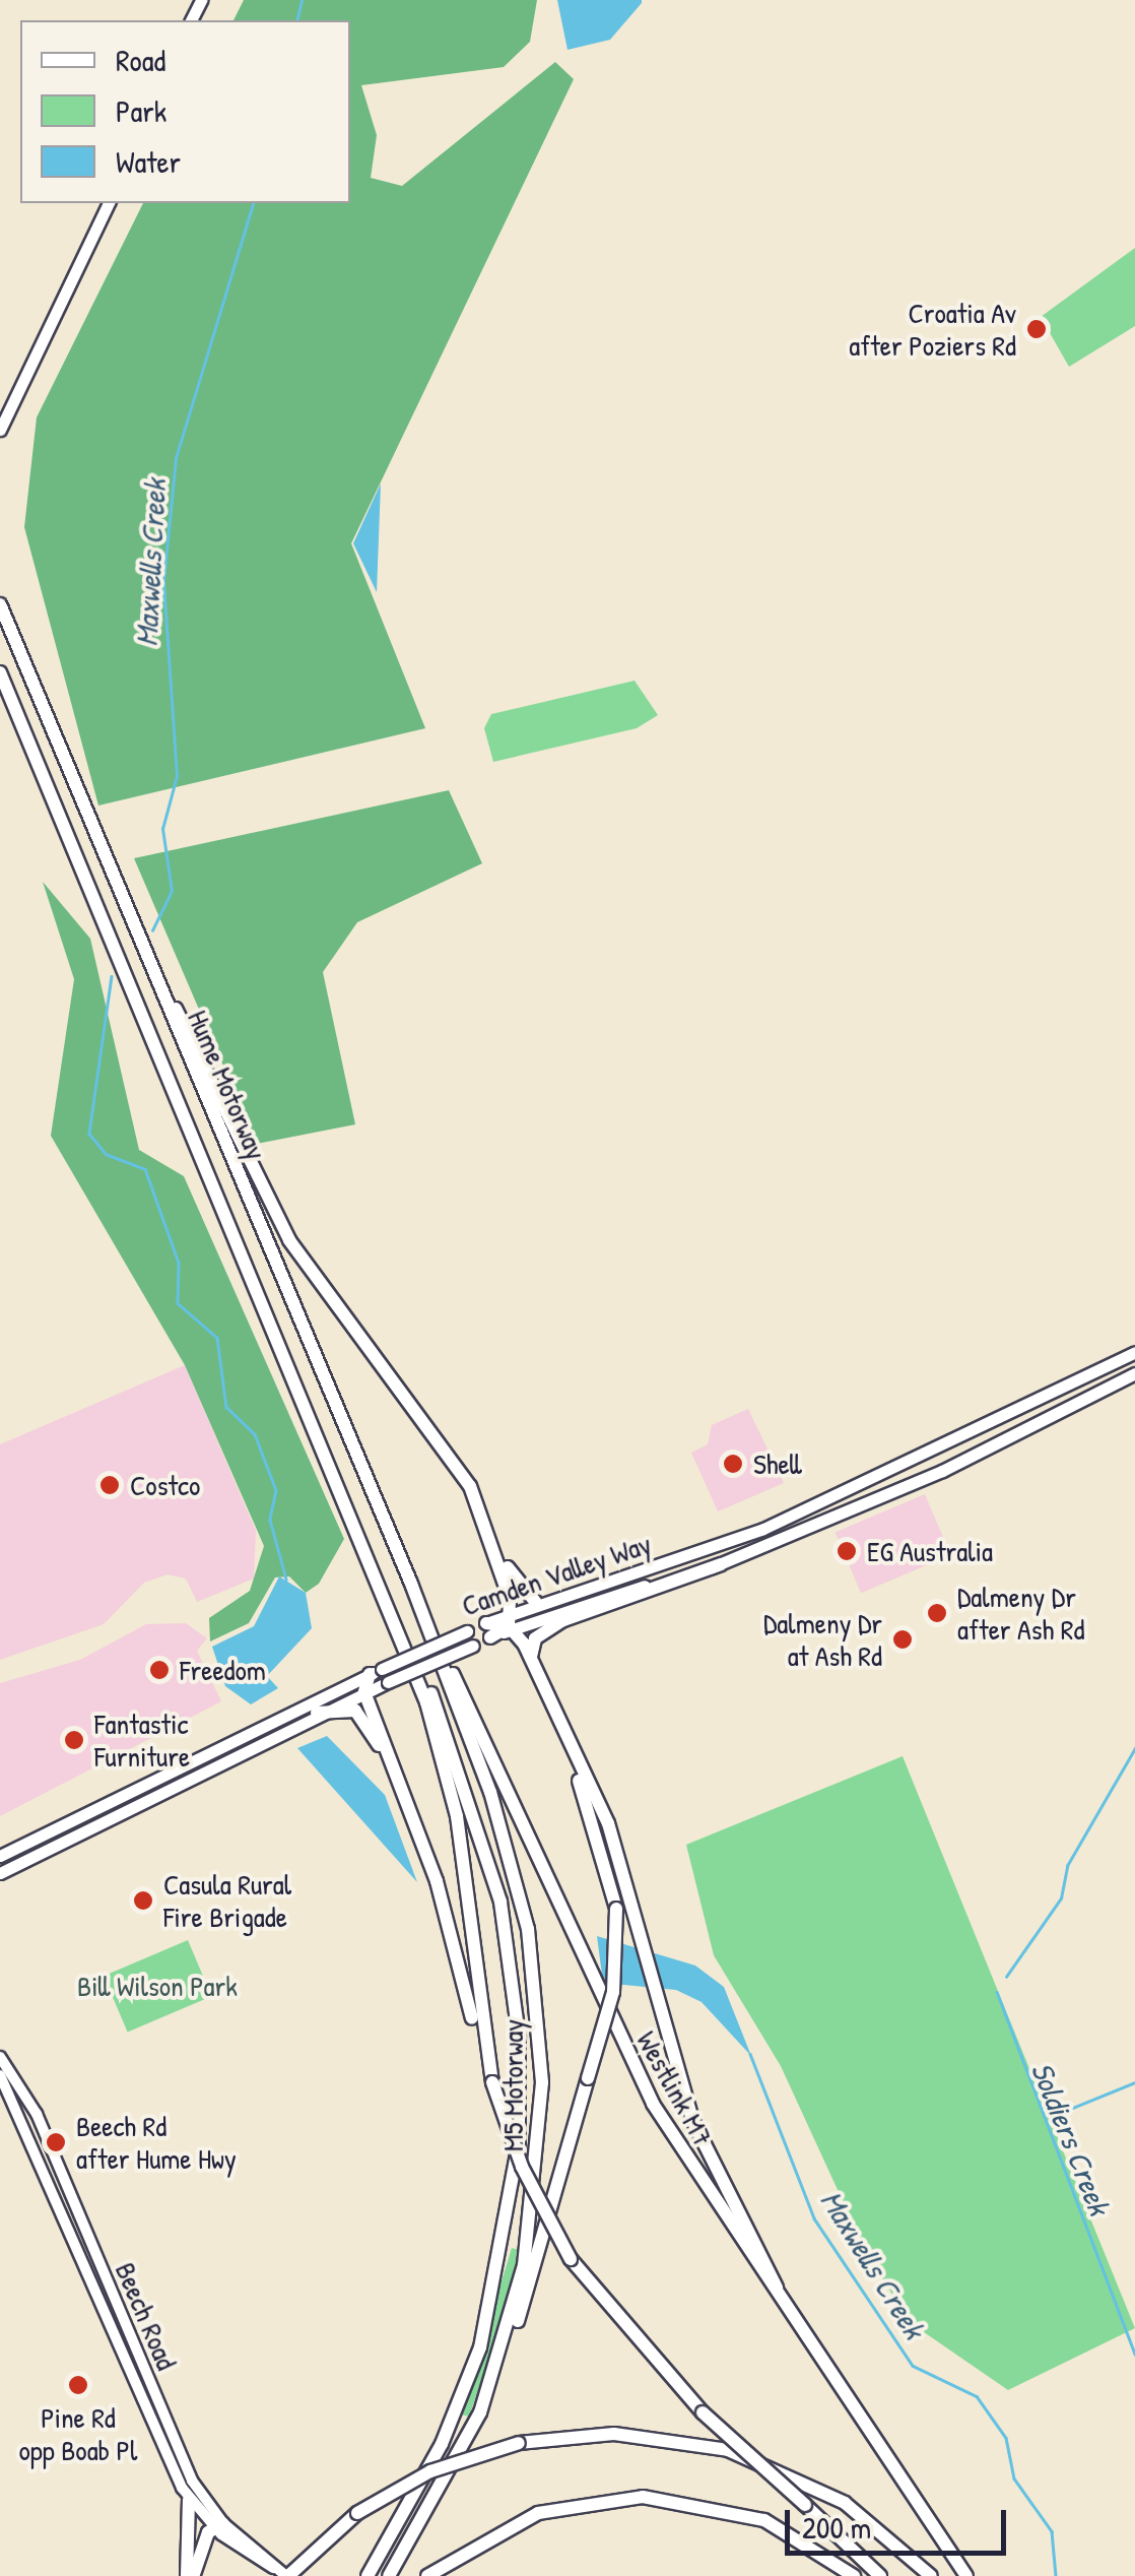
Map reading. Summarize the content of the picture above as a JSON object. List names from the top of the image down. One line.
{"streets":{"highway":["Hume Motorway","M5 Motorway","Westlink M7"],"main road":["Camden Valley Way","Beech Road"]},"crossings":[["Hume Motorway","M5 Motorway"],["Hume Motorway","Westlink M7"],["M5 Motorway","Westlink M7"]],"water":["Maxwells Creek","Soldiers Creek"],"parks":["Bill Wilson Park"],"places":["Croatia Av after Poziers Rd","Shell","Costco","EG Australia","Dalmeny Dr after Ash Rd","Dalmeny Dr at Ash Rd","Freedom","Fantastic Furniture","Casula Rural Fire Brigade","Beech Rd after Hume Hwy","Pine Rd opp Boab Pl"],"legend":["Road","Park","Water"],"scale_bar":"200 m"}
